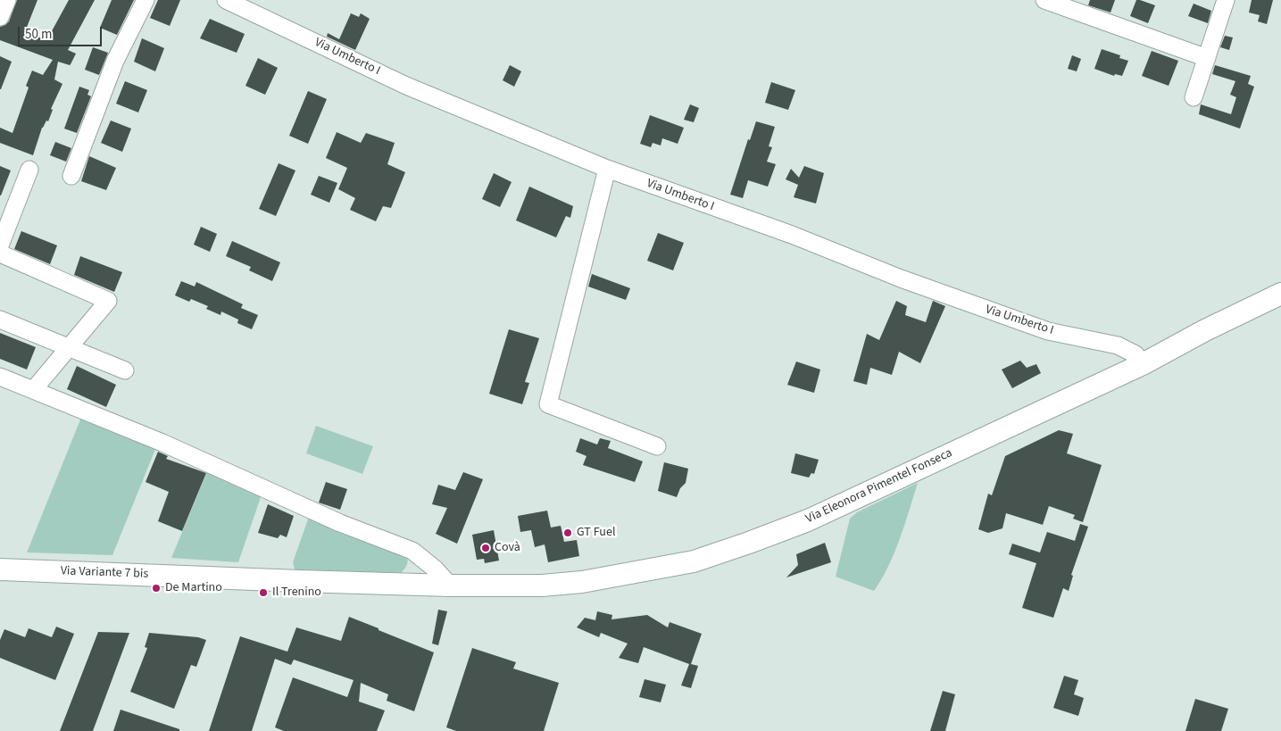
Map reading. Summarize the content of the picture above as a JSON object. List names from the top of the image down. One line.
{"streets":{"main road":["Via Eleonora Pimentel Fonseca","Via Variante 7 bis"],"street":["Via Umberto I"]},"crossings":[["Via Umberto I","Via Eleonora Pimentel Fonseca"],["Via Eleonora Pimentel Fonseca","Via Variante 7 bis"]],"places":["GT Fuel","Covà","De Martino","Il Trenino"],"scale_bar":"50 m"}
